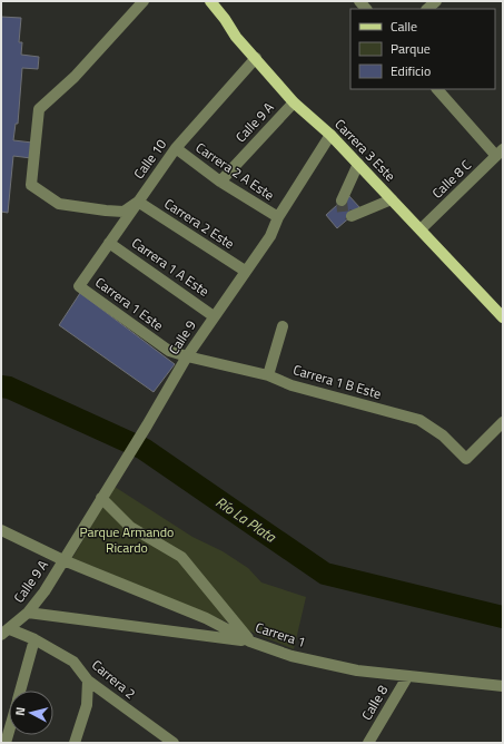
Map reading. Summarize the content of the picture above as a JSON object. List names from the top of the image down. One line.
{"streets":{"main road":["Carrera 3 Este"],"street":["Calle 9 A","Calle 10","Carrera 2 A Este","Calle 8 C","Carrera 2 Este","Carrera 1 A Este","Carrera 1 Este","Calle 9","Carrera 1 B Este","Carrera 1","Carrera 2","Calle 8"]},"crossings":[["Calle 9 A","Carrera 3 Este"],["Calle 9 A","Carrera 2 A Este"],["Calle 9 A","Calle 9"],["Calle 9 A","Carrera 1"],["Calle 9 A","Carrera 2"],["Carrera 3 Este","Calle 10"],["Carrera 3 Este","Calle 8 C"],["Carrera 3 Este","Calle 9"],["Calle 10","Carrera 2 A Este"],["Calle 10","Carrera 2 Este"],["Calle 10","Carrera 1 A Este"],["Calle 10","Carrera 1 Este"],["Carrera 2 A Este","Calle 9"],["Carrera 2 Este","Calle 9"],["Carrera 1 A Este","Calle 9"],["Carrera 1 Este","Calle 9"],["Carrera 1 Este","Carrera 1 B Este"],["Calle 9","Carrera 1 B Este"],["Calle 9","Carrera 1"],["Carrera 1","Calle 8"]],"water":["Río La Plata"],"parks":["Parque Armando Ricardo"],"legend":["Calle","Parque","Edificio"],"north":"left"}
